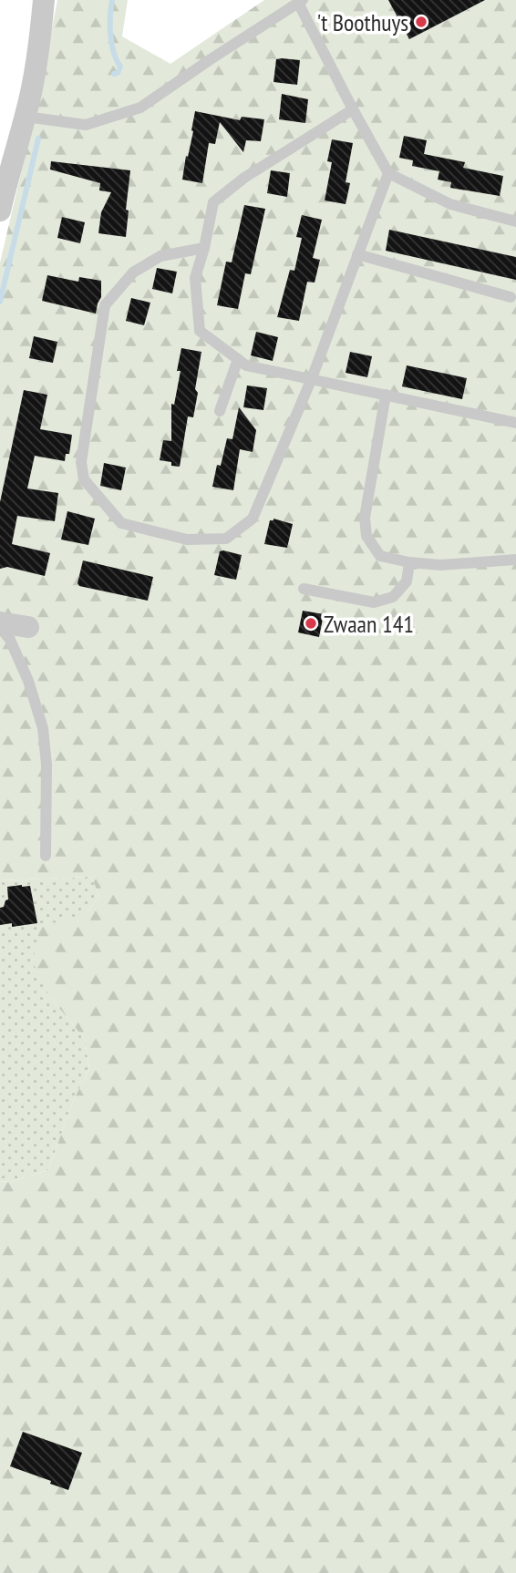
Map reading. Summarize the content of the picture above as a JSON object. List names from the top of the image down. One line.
{"places":["'t Boothuys","Zwaan 141"]}
